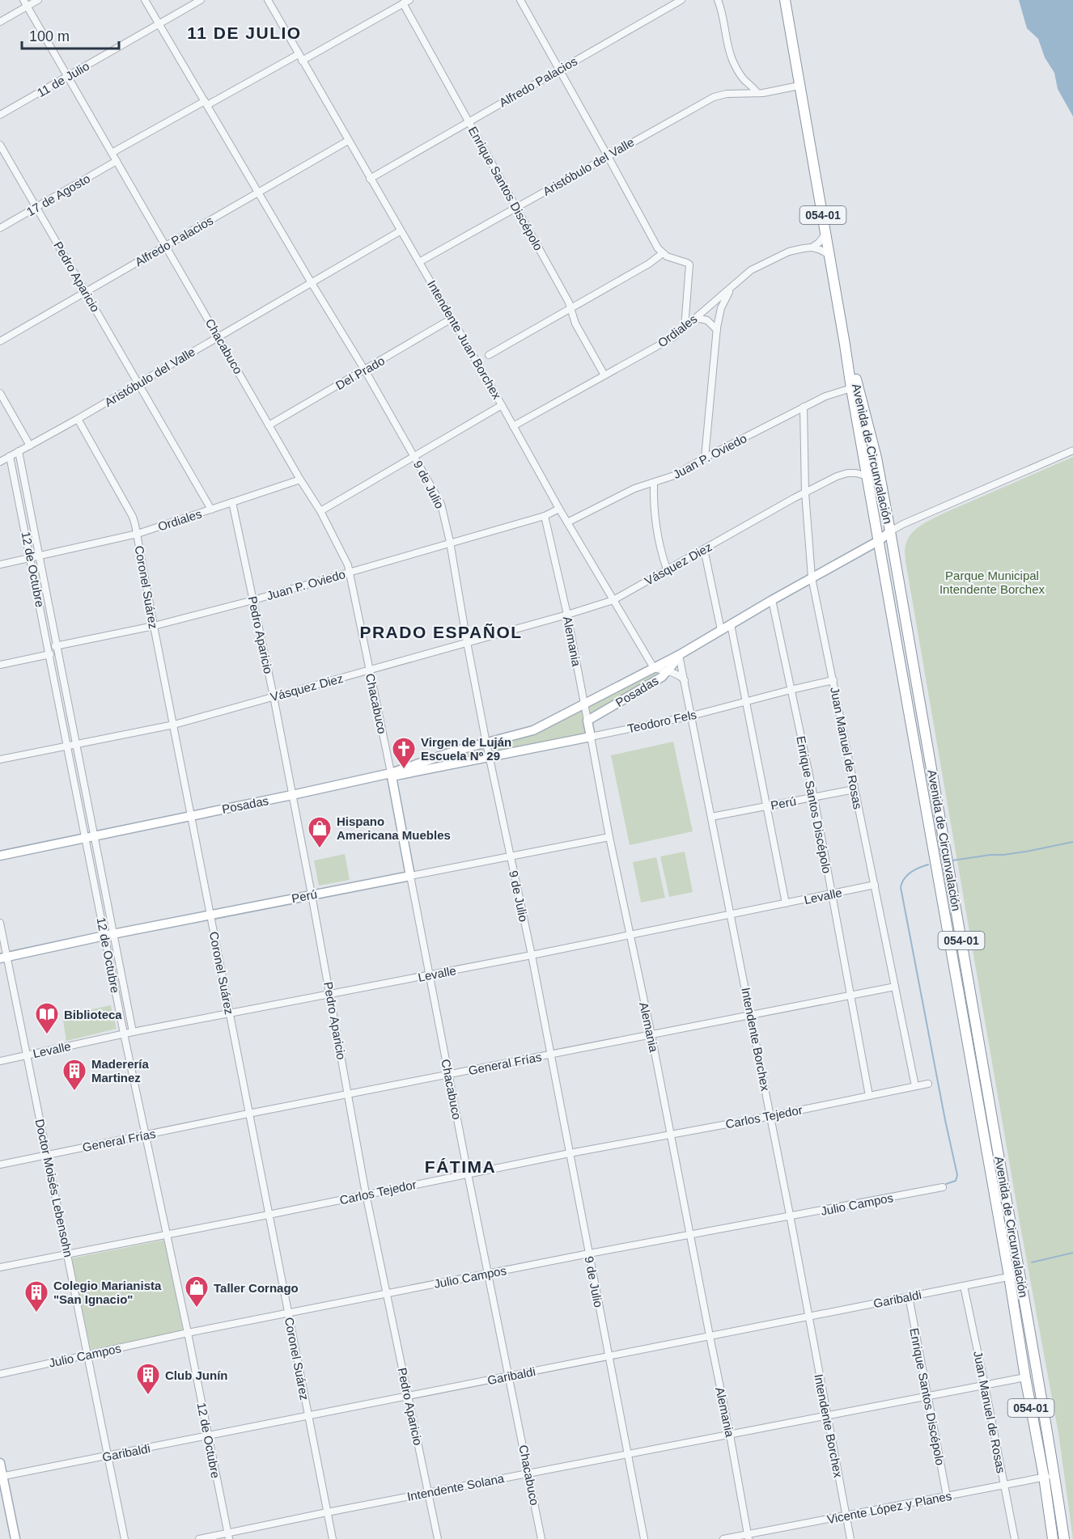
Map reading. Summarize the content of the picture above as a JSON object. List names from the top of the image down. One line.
{"streets":{"highway":["054-01","Avenida de Circunvalación"],"main road":["Chacabuco","Alemania","Posadas","Teodoro Fels","Perú"],"street":["11 de Julio","Alfredo Palacios","Aristóbulo del Valle","Enrique Santos Discépolo","17 de Agosto","Pedro Aparicio","Ordiales","Intendente Juan Borchex","Del Prado","Juan P. Oviedo","9 de Julio","Vásquez Diez","12 de Octubre","Coronel Suárez","Juan Manuel de Rosas","Levalle","Intendente Borchex","General Frías","Carlos Tejedor","Doctor Moisés Lebensohn","Julio Campos","Garibaldi","Intendente Solana","Vicente López y Planes"]},"crossings":[["11 de Julio","Chacabuco"],["11 de Julio","9 de Julio"],["Alfredo Palacios","Enrique Santos Discépolo"],["Alfredo Palacios","Pedro Aparicio"],["Alfredo Palacios","Intendente Juan Borchex"],["Alfredo Palacios","Chacabuco"],["Alfredo Palacios","9 de Julio"],["Aristóbulo del Valle","Enrique Santos Discépolo"],["Aristóbulo del Valle","Pedro Aparicio"],["Aristóbulo del Valle","Intendente Juan Borchex"],["Aristóbulo del Valle","Chacabuco"],["Aristóbulo del Valle","Avenida de Circunvalación"],["Aristóbulo del Valle","9 de Julio"],["Aristóbulo del Valle","12 de Octubre"],["Aristóbulo del Valle","Coronel Suárez"],["Enrique Santos Discépolo","Ordiales"],["Enrique Santos Discépolo","Posadas"],["Enrique Santos Discépolo","Teodoro Fels"],["Enrique Santos Discépolo","Perú"],["Enrique Santos Discépolo","Levalle"],["Enrique Santos Discépolo","General Frías"],["Enrique Santos Discépolo","Carlos Tejedor"],["Enrique Santos Discépolo","Garibaldi"],["Enrique Santos Discépolo","Intendente Solana"],["Enrique Santos Discépolo","Vicente López y Planes"],["17 de Agosto","Pedro Aparicio"],["17 de Agosto","Chacabuco"],["Pedro Aparicio","Ordiales"],["Pedro Aparicio","Juan P. Oviedo"],["Pedro Aparicio","Vásquez Diez"],["Pedro Aparicio","Posadas"],["Pedro Aparicio","Perú"],["Pedro Aparicio","Levalle"],["Pedro Aparicio","General Frías"],["Pedro Aparicio","Carlos Tejedor"],["Pedro Aparicio","Julio Campos"],["Pedro Aparicio","Garibaldi"],["Pedro Aparicio","Intendente Solana"],["Ordiales","Intendente Juan Borchex"],["Ordiales","Chacabuco"],["Ordiales","12 de Octubre"],["Ordiales","Coronel Suárez"],["Intendente Juan Borchex","Del Prado"],["Intendente Juan Borchex","Juan P. Oviedo"],["Intendente Juan Borchex","Vásquez Diez"],["Intendente Juan Borchex","Posadas"],["Chacabuco","Del Prado"],["Chacabuco","Juan P. Oviedo"],["Chacabuco","Vásquez Diez"],["Chacabuco","Posadas"],["Chacabuco","Perú"],["Chacabuco","Levalle"],["Chacabuco","General Frías"],["Chacabuco","Carlos Tejedor"],["Chacabuco","Julio Campos"],["Chacabuco","Garibaldi"],["Chacabuco","Intendente Solana"],["Del Prado","9 de Julio"],["Avenida de Circunvalación","Juan P. Oviedo"],["Avenida de Circunvalación","Vásquez Diez"],["Avenida de Circunvalación","Posadas"],["Avenida de Circunvalación","Garibaldi"],["Avenida de Circunvalación","Intendente Solana"],["Avenida de Circunvalación","Vicente López y Planes"],["Juan P. Oviedo","9 de Julio"],["Juan P. Oviedo","12 de Octubre"],["Juan P. Oviedo","Coronel Suárez"],["Juan P. Oviedo","Alemania"],["Juan P. Oviedo","Juan Manuel de Rosas"],["9 de Julio","Vásquez Diez"],["9 de Julio","Posadas"],["9 de Julio","Teodoro Fels"],["9 de Julio","Perú"],["9 de Julio","Levalle"],["9 de Julio","General Frías"],["9 de Julio","Carlos Tejedor"],["9 de Julio","Julio Campos"],["9 de Julio","Garibaldi"],["9 de Julio","Intendente Solana"],["Vásquez Diez","12 de Octubre"],["Vásquez Diez","Coronel Suárez"],["Vásquez Diez","Alemania"],["Vásquez Diez","Juan Manuel de Rosas"],["12 de Octubre","Posadas"],["12 de Octubre","Perú"],["12 de Octubre","Levalle"],["12 de Octubre","General Frías"],["12 de Octubre","Carlos Tejedor"],["12 de Octubre","Julio Campos"],["12 de Octubre","Garibaldi"],["12 de Octubre","Intendente Solana"],["Coronel Suárez","Posadas"],["Coronel Suárez","Perú"],["Coronel Suárez","Levalle"],["Coronel Suárez","General Frías"],["Coronel Suárez","Carlos Tejedor"],["Coronel Suárez","Julio Campos"],["Coronel Suárez","Garibaldi"],["Coronel Suárez","Intendente Solana"],["Alemania","Posadas"],["Alemania","Teodoro Fels"],["Alemania","Perú"],["Alemania","Levalle"],["Alemania","General Frías"],["Alemania","Carlos Tejedor"],["Alemania","Julio Campos"],["Alemania","Garibaldi"],["Alemania","Intendente Solana"],["Alemania","Vicente López y Planes"],["Posadas","Teodoro Fels"],["Posadas","Juan Manuel de Rosas"],["Posadas","Intendente Borchex"],["Teodoro Fels","Juan Manuel de Rosas"],["Teodoro Fels","Intendente Borchex"],["Juan Manuel de Rosas","Perú"],["Juan Manuel de Rosas","Levalle"],["Juan Manuel de Rosas","General Frías"],["Juan Manuel de Rosas","Carlos Tejedor"],["Juan Manuel de Rosas","Garibaldi"],["Juan Manuel de Rosas","Intendente Solana"],["Juan Manuel de Rosas","Vicente López y Planes"],["Perú","Intendente Borchex"],["Perú","Doctor Moisés Lebensohn"],["Levalle","Intendente Borchex"],["Levalle","Doctor Moisés Lebensohn"],["Intendente Borchex","General Frías"],["Intendente Borchex","Carlos Tejedor"],["Intendente Borchex","Julio Campos"],["Intendente Borchex","Garibaldi"],["Intendente Borchex","Intendente Solana"],["Intendente Borchex","Vicente López y Planes"],["General Frías","Doctor Moisés Lebensohn"],["Carlos Tejedor","Doctor Moisés Lebensohn"],["Doctor Moisés Lebensohn","Julio Campos"],["Doctor Moisés Lebensohn","Garibaldi"]],"districts":["11 DE JULIO","PRADO ESPAÑOL","FÁTIMA"],"parks":["Parque Municipal Intendente Borchex"],"places":{"church":["Virgen de Luján Escuela Nº 29"],"shop":["Hispano Americana Muebles","Taller Cornago"],"library":["Biblioteca"],"building":["Maderería Martinez","Colegio Marianista \"San Ignacio\"","Club Junín"]},"scale_bar":"100 m"}
